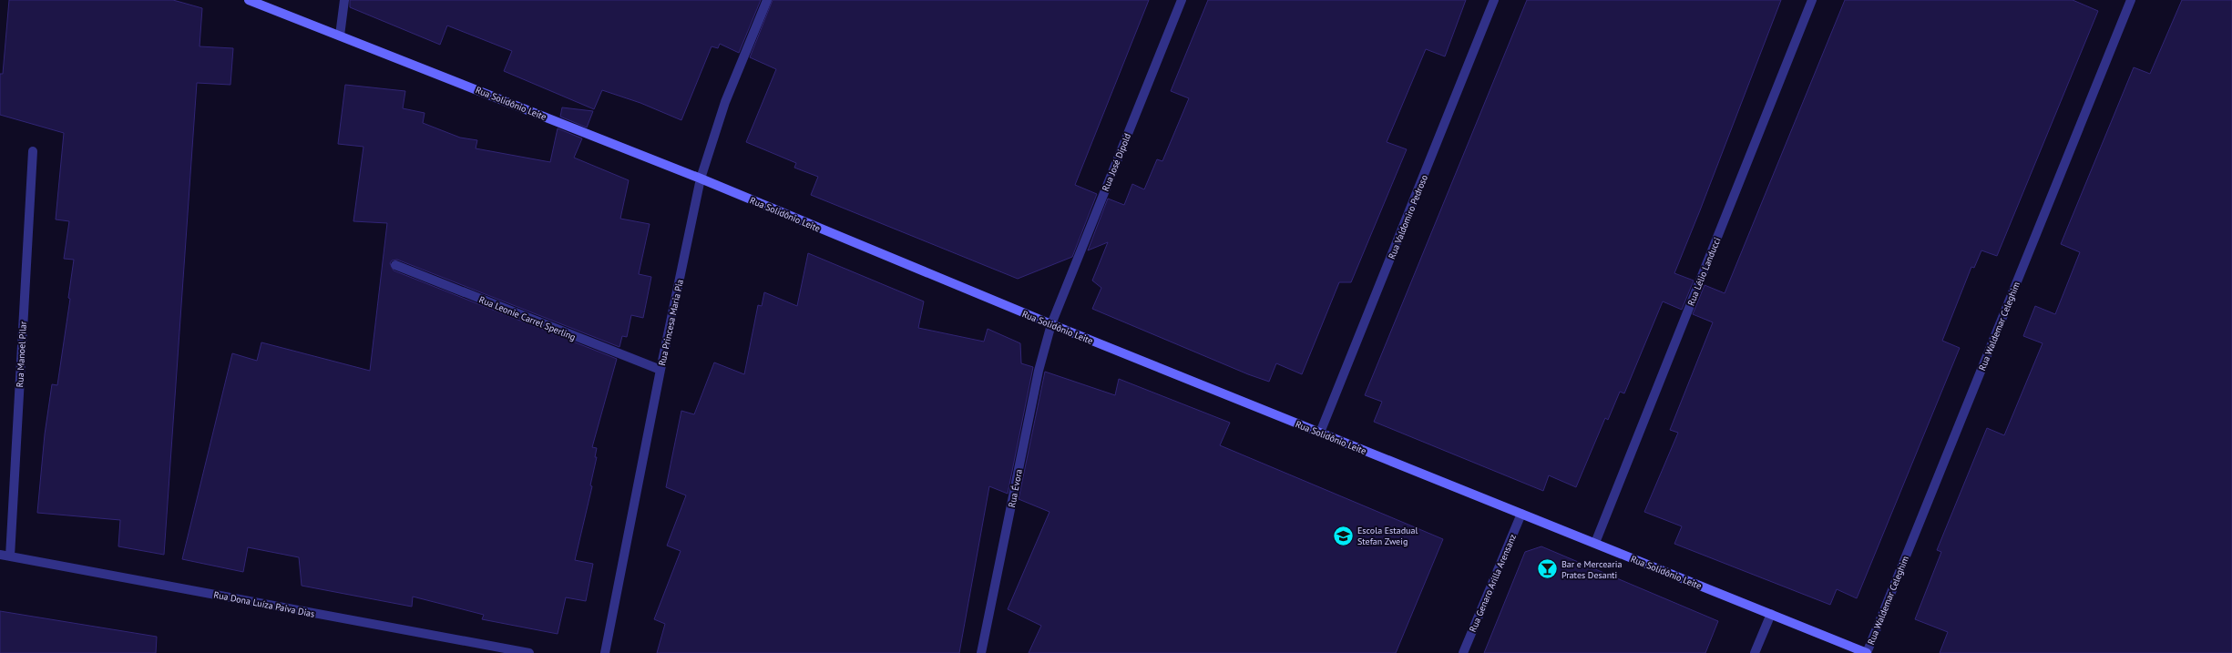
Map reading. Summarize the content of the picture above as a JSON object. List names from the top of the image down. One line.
{"streets":{"main road":["Rua Solidônio Leite"],"street":["Rua José Dipold","Rua Valdomiro Pedroso","Rua Lélio Landucci","Rua Leonie Carrel Sperling","Rua Princesa Maria Pia","Rua Waldemar Celeghim","Rua Manoel Pilar","Rua Évora","Rua Genaro Arilla Arensanz","Rua Dona Luíza Paiva Dias"]},"crossings":[["Rua Solidônio Leite","Rua José Dipold"],["Rua Solidônio Leite","Rua Valdomiro Pedroso"],["Rua Solidônio Leite","Rua Lélio Landucci"],["Rua Solidônio Leite","Rua Princesa Maria Pia"],["Rua Solidônio Leite","Rua Waldemar Celeghim"],["Rua Solidônio Leite","Rua Évora"],["Rua Solidônio Leite","Rua Genaro Arilla Arensanz"],["Rua José Dipold","Rua Évora"],["Rua Leonie Carrel Sperling","Rua Princesa Maria Pia"],["Rua Manoel Pilar","Rua Dona Luíza Paiva Dias"]],"places":{"school or university":["Escola Estadual Stefan Zweig"],"bar":["Bar e Mercearia Prates Desanti"]}}
